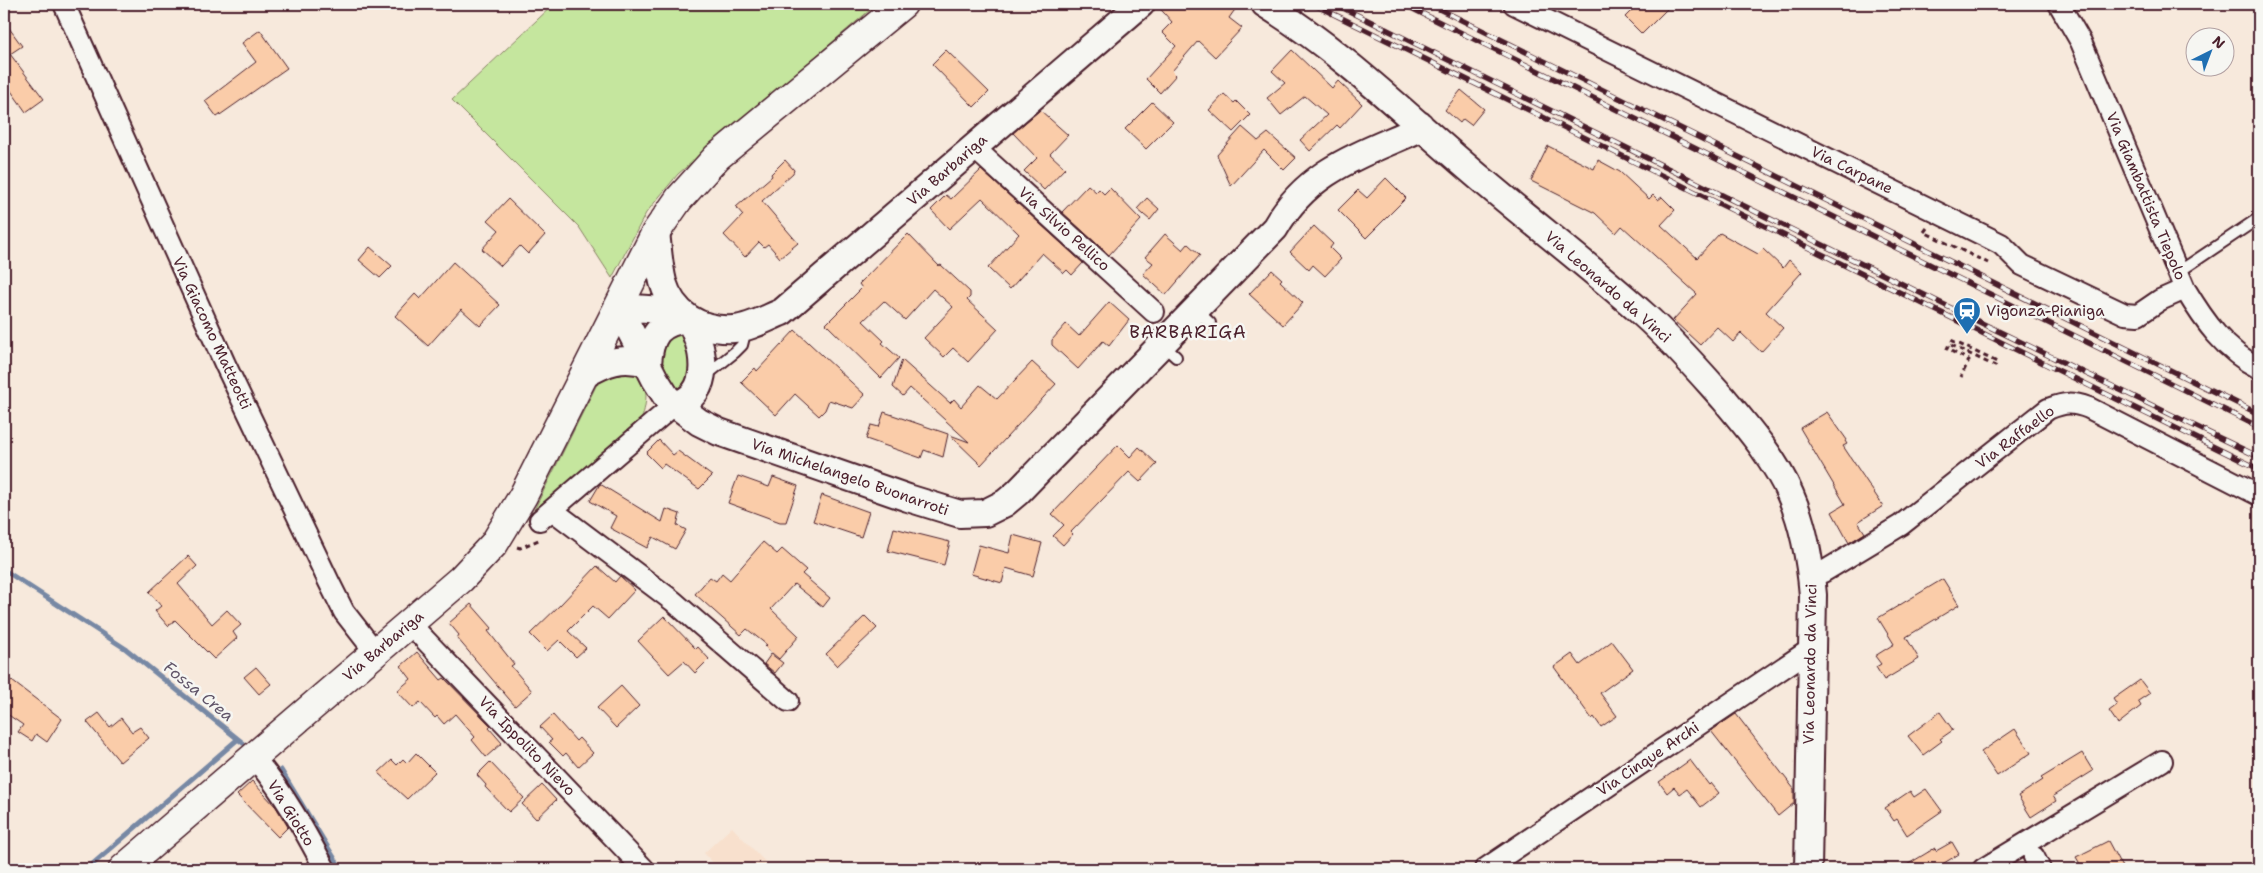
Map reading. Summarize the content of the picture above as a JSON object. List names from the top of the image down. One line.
{"streets":{"main road":["Via Barbariga"],"street":["Via Carpane","Via Giambattista Tiepolo","Via Silvio Pellico","Via Leonardo da Vinci","Via Giacomo Matteotti","Via Raffaello","Via Michelangelo Buonarroti","Via Ippolito Nievo","Via Cinque Archi","Via Giotto"]},"crossings":[["Via Barbariga","Via Silvio Pellico"],["Via Barbariga","Via Giacomo Matteotti"],["Via Barbariga","Via Michelangelo Buonarroti"],["Via Barbariga","Via Ippolito Nievo"],["Via Barbariga","Via Giotto"],["Via Carpane","Via Giambattista Tiepolo"],["Via Leonardo da Vinci","Via Raffaello"],["Via Leonardo da Vinci","Via Michelangelo Buonarroti"],["Via Leonardo da Vinci","Via Cinque Archi"]],"districts":["BARBARIGA"],"water":["Fossa Crea"],"places":{"station":["Vigonza-Pianiga"]},"north":"top right"}
